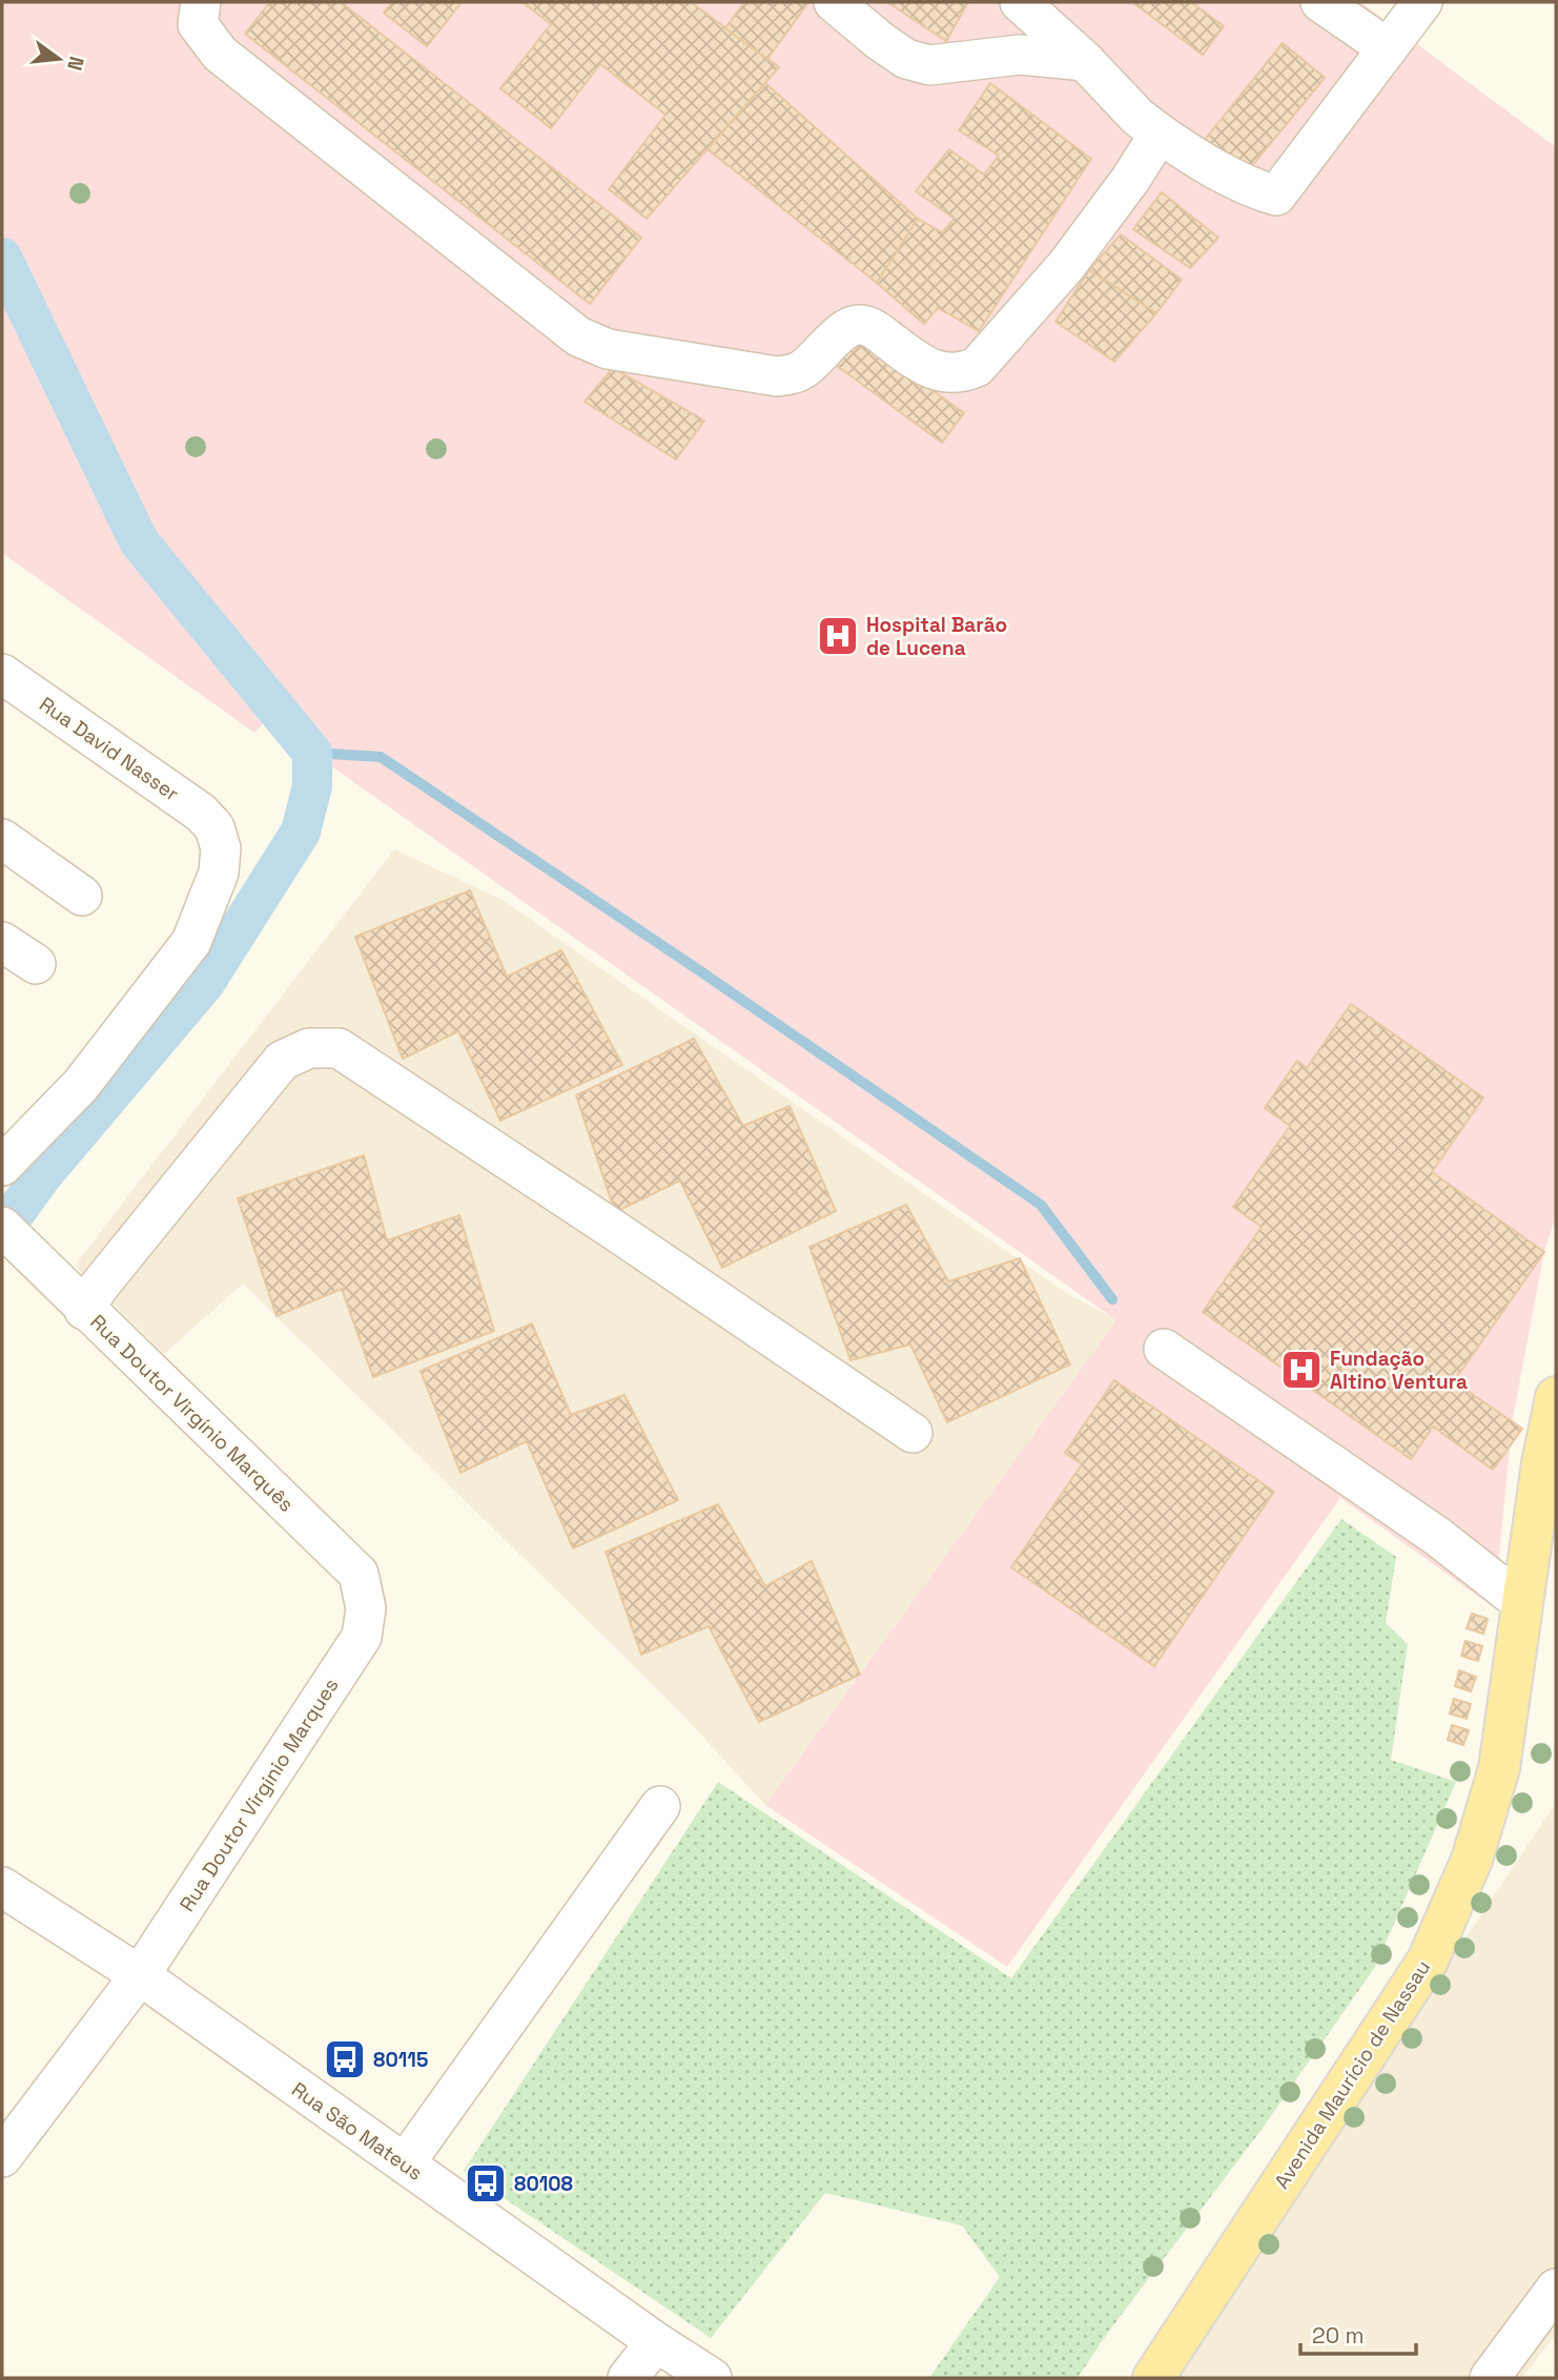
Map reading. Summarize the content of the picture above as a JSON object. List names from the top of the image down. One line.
{"streets":{"main road":["Avenida Maurício de Nassau"],"street":["Rua David Nasser","Rua Doutor Virgínio Marquês","Rua Doutor Virginio Marques","Rua São Mateus"]},"crossings":[["Rua Doutor Virgínio Marquês","Rua Doutor Virginio Marques"],["Rua Doutor Virginio Marques","Rua São Mateus"]],"places":{"hospital":["Hospital Barão de Lucena","Fundação Altino Ventura"],"bus stop":["80115","80108"]},"scale_bar":"20 m","north":"right"}
